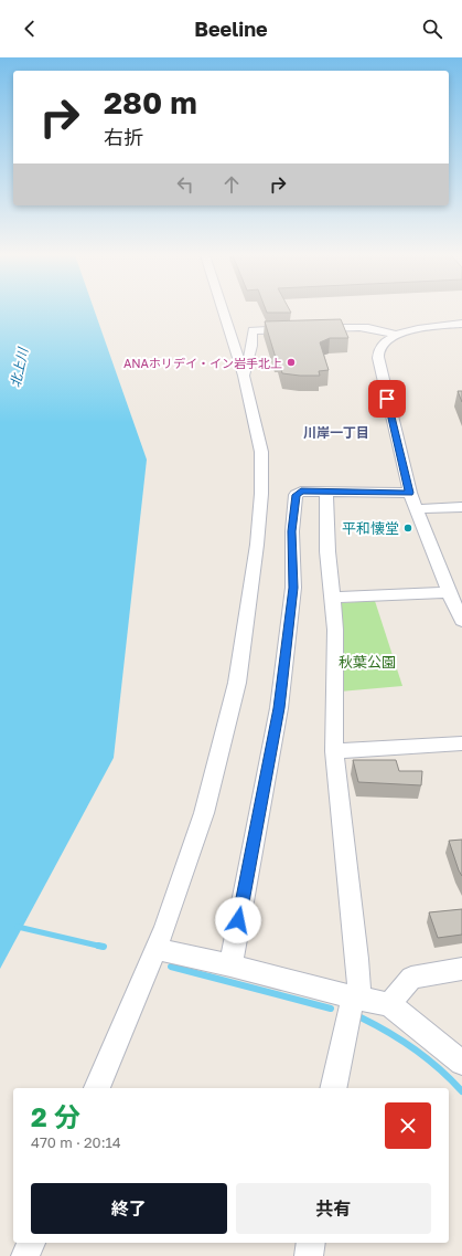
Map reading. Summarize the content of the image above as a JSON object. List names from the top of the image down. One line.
{"districts":["川岸一丁目"],"water":["北上川"],"parks":["秋葉公園"],"places":["ANAホリデイ・イン岩手北上","平和懐堂"],"page":{"header":"Beeline","turn":["280 m","右折"],"heading":["2 分","470 m · 20:14"],"buttons":["終了","共有"]}}
